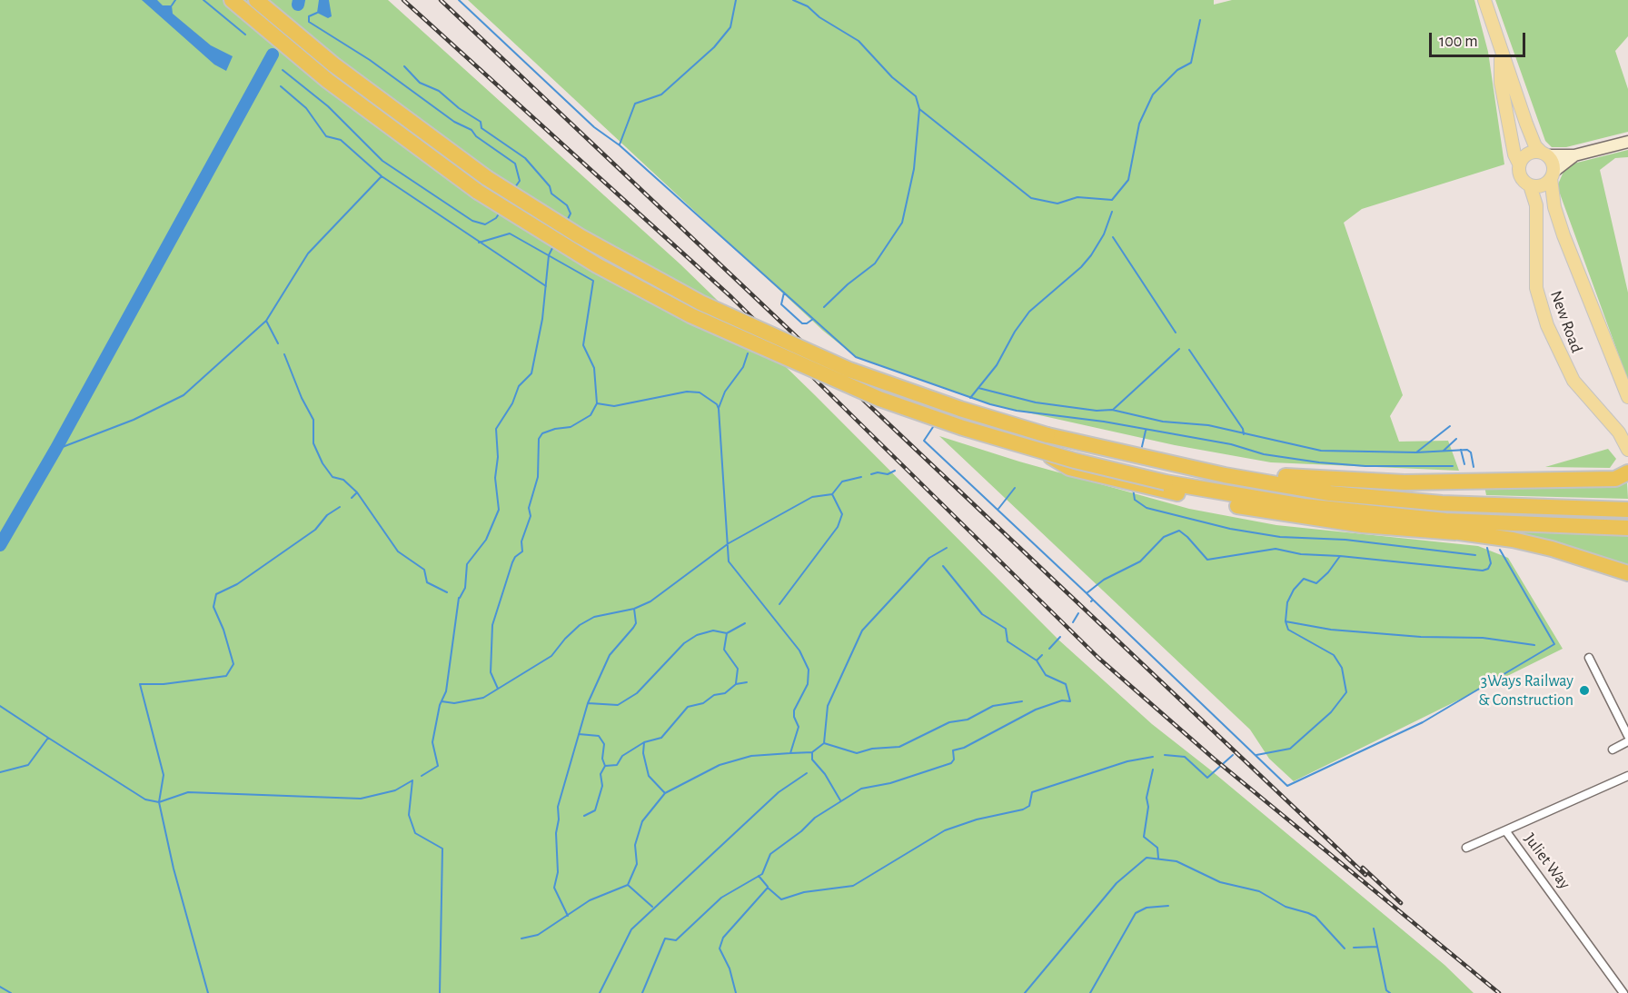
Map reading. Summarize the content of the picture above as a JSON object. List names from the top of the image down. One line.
{"streets":{"main road":["New Road"],"street":["Juliet Way"]},"places":["3Ways Railway & Construction"],"scale_bar":"100 m"}
